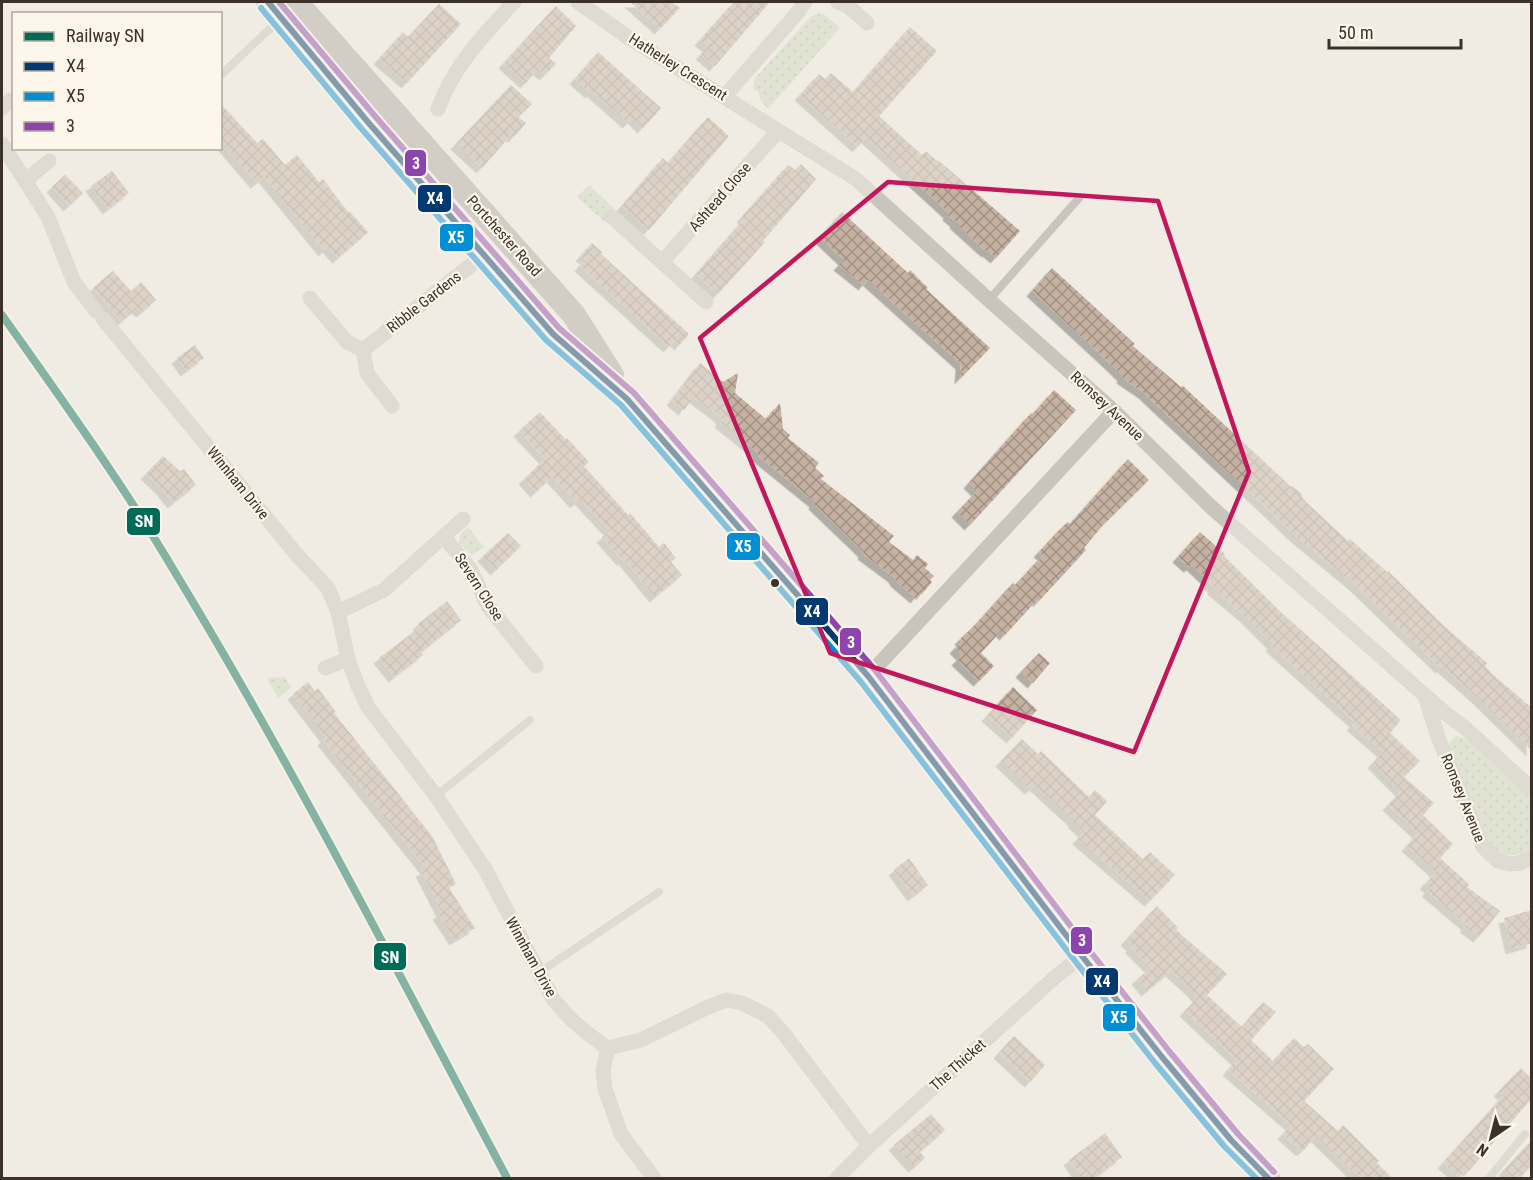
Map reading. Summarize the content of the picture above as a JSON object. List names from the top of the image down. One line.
{"streets":{"main road":["Portchester Road"],"street":["Hatherley Crescent","Ashtead Close","Ribble Gardens","Romsey Avenue","Winnham Drive","Severn Close","The Thicket"]},"crossings":[["Hatherley Crescent","Ashtead Close"],["Hatherley Crescent","Romsey Avenue"],["Ashtead Close","Romsey Avenue"],["Portchester Road","Ribble Gardens"],["Portchester Road","The Thicket"],["Winnham Drive","Severn Close"]],"lines":["transit line X4","transit line 3","transit line X5","rail line SN"],"legend":["Railway SN","X4","X5","3"],"scale_bar":"50 m","north":"bottom left"}
